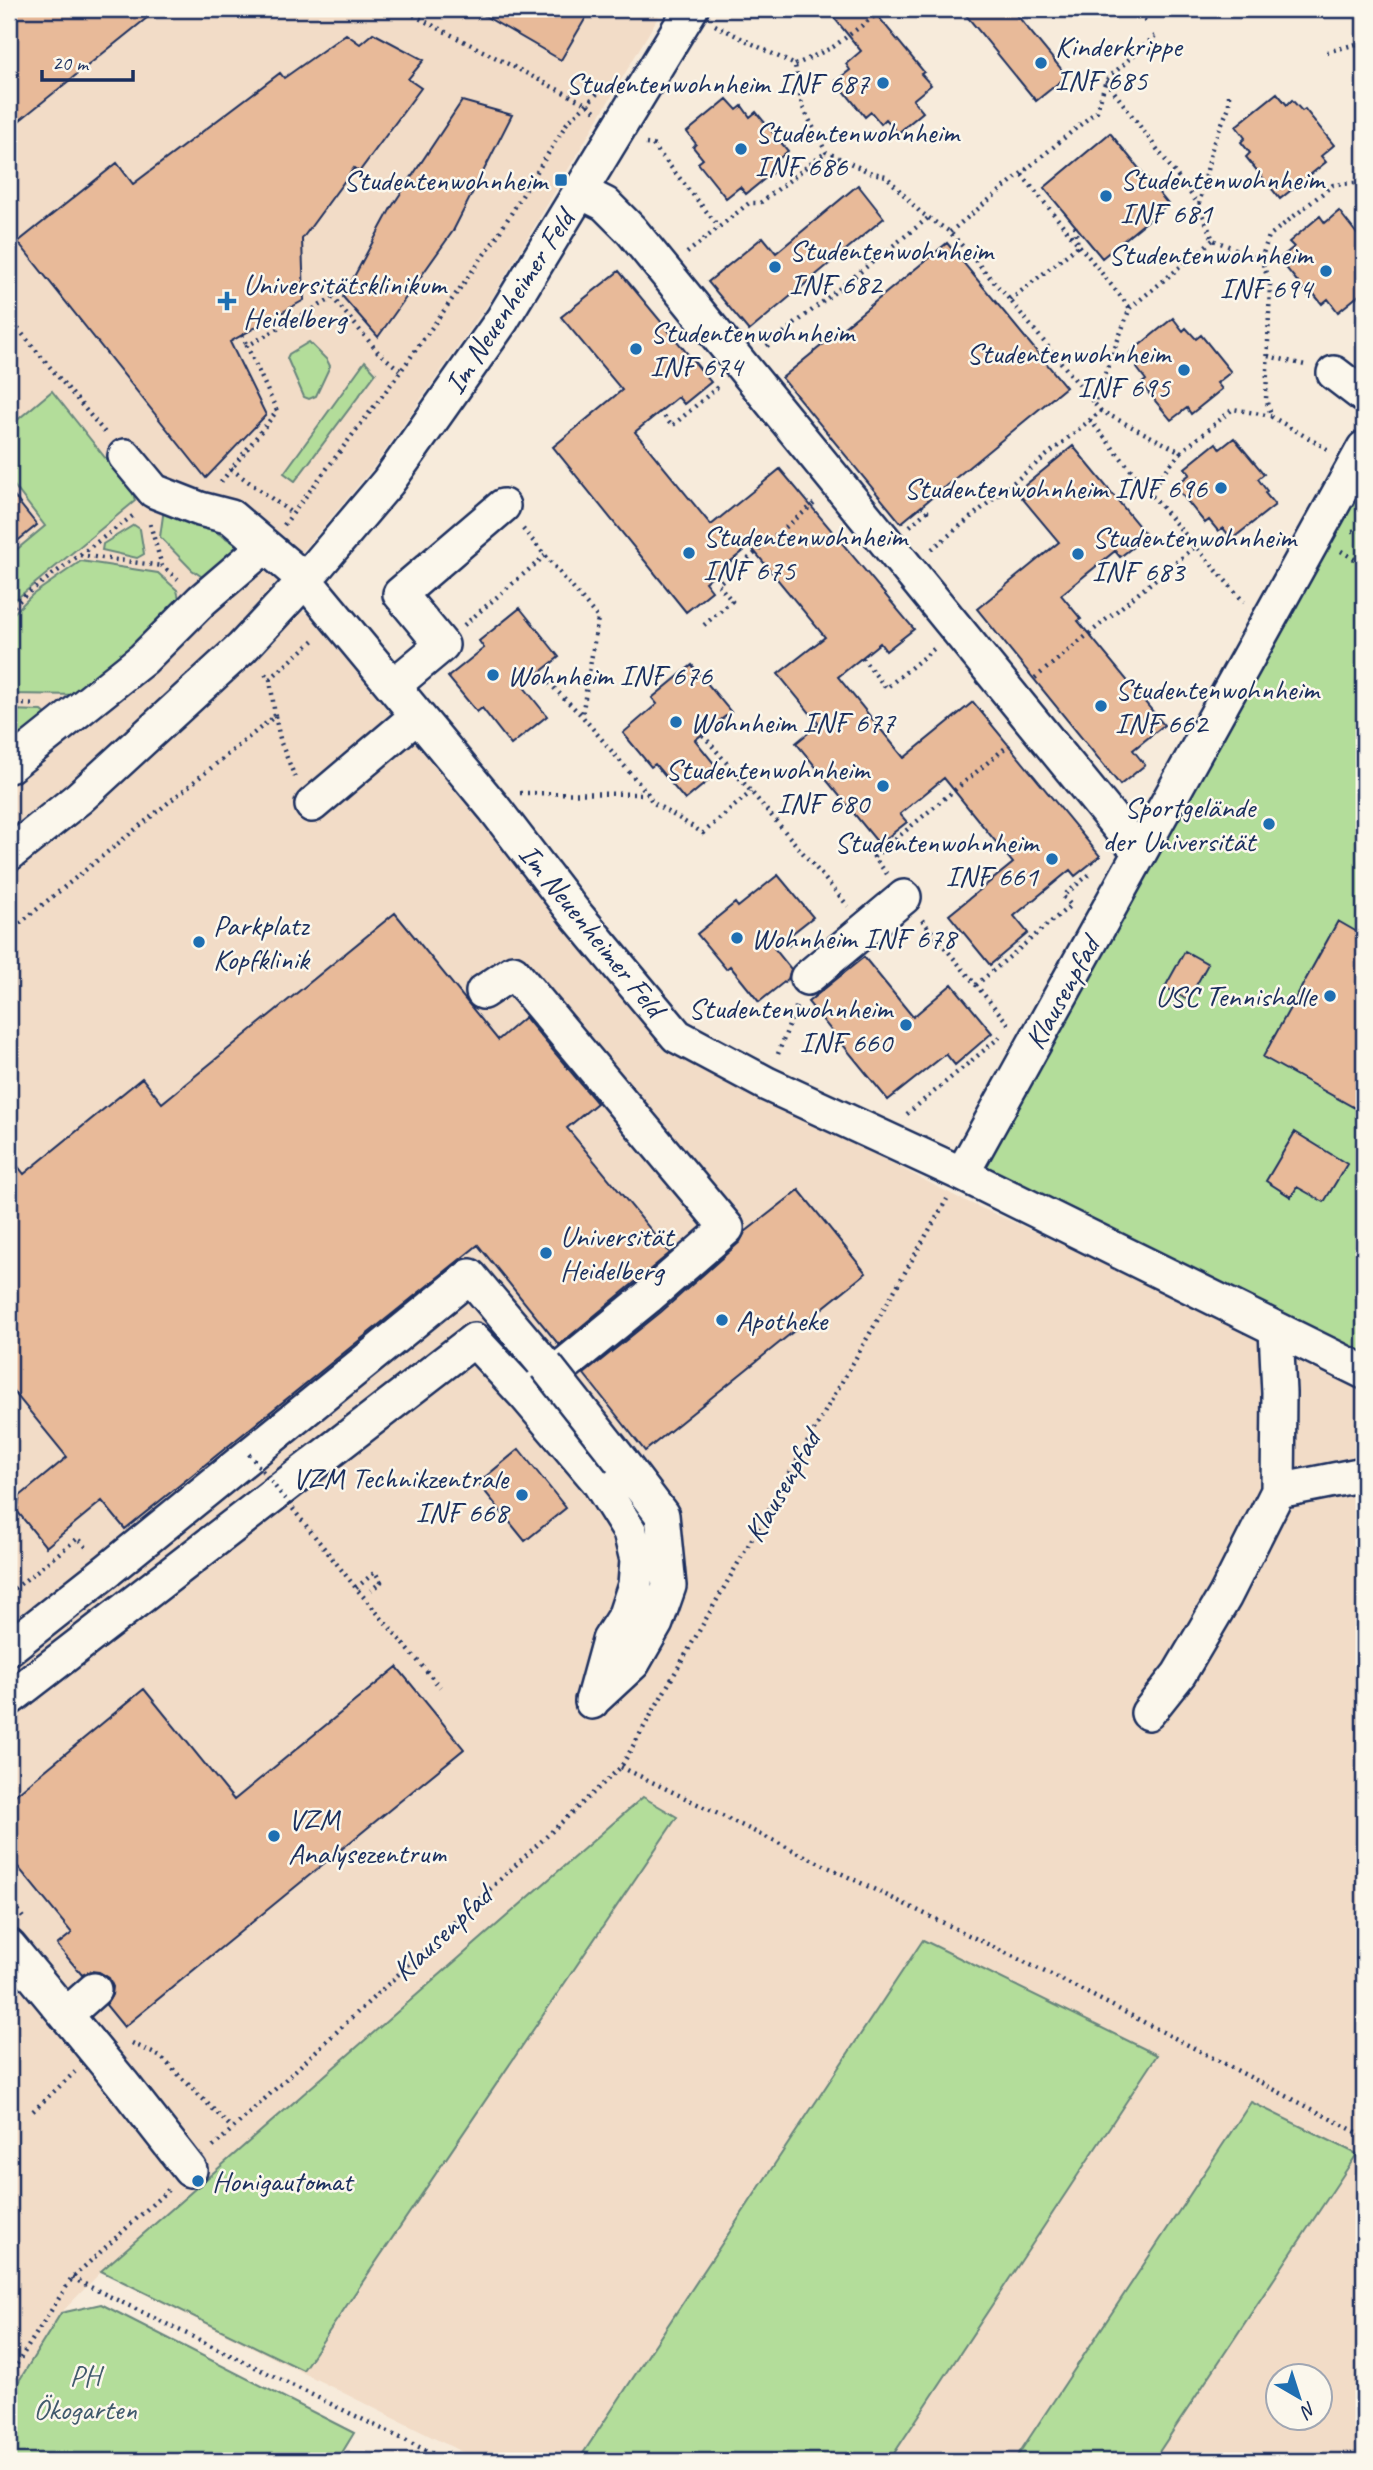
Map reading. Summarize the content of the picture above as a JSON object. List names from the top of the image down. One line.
{"streets":{"street":["Im Neuenheimer Feld","Klausenpfad"]},"crossings":[["Im Neuenheimer Feld","Klausenpfad"]],"parks":["PH Ökogarten"],"places":{"other":["Kinderkrippe INF 685","Studentenwohnheim INF 687","Studentenwohnheim INF 686","Studentenwohnheim INF 681","Studentenwohnheim INF 682","Studentenwohnheim INF 694","Studentenwohnheim INF 674","Studentenwohnheim INF 695","Studentenwohnheim INF 696","Studentenwohnheim INF 675","Studentenwohnheim INF 683","Wohnheim INF 676","Studentenwohnheim INF 662","Wohnheim INF 677","Studentenwohnheim INF 680","Sportgelände der Universität","Studentenwohnheim INF 661","Wohnheim INF 678","Parkplatz Kopfklinik","USC Tennishalle","Studentenwohnheim INF 660","Universität Heidelberg","Apotheke","VZM Technikzentrale INF 668","VZM Analysezentrum","Honigautomat"],"transit":["Studentenwohnheim"],"health":["Universitätsklinikum Heidelberg"]},"scale_bar":"20 m","north":"bottom right"}
